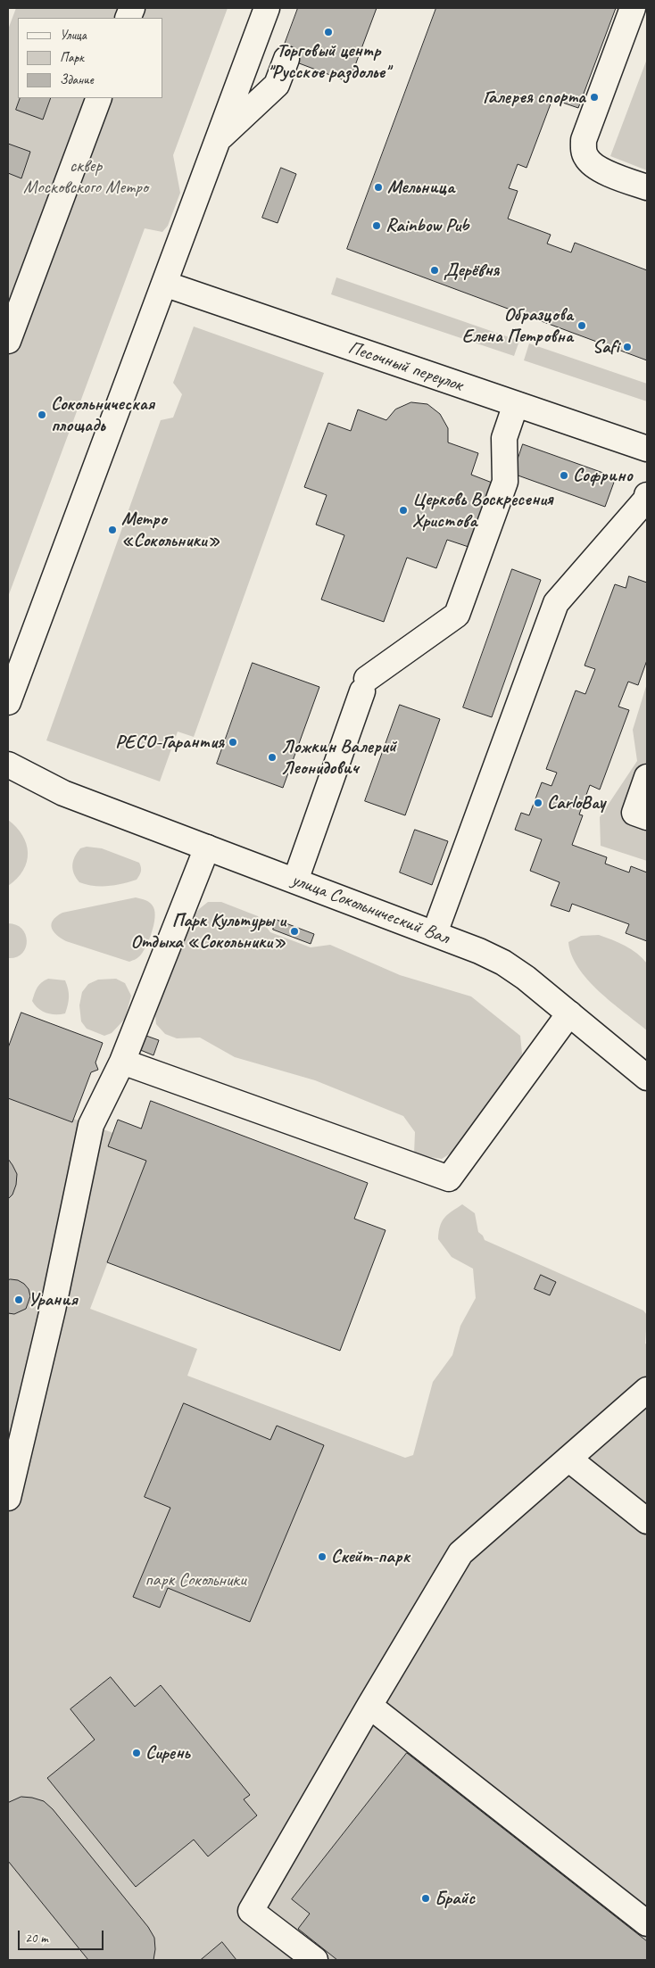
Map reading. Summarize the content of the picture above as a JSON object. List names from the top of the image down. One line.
{"streets":{"street":["Песочный переулок","улица Сокольнический Вал"]},"parks":["сквер Московского Метро","парк Сокольники"],"places":["Торговый центр \"Русское раздолье\"","Галерея спорта","Мельница","Rainbow Pub","Дерёвня","Образцова Елена Петровна","Safi","Сокольническая площадь","Софрино","Церковь Воскресения Христова","Метро «Сокольники»","РЕСО-Гарантия","Ложкин Валерий Леонидович","CarloBay","Парк Культуры и Отдыха «Сокольники»","Урания","Скейт-парк","Сирень","Брайс"],"legend":["Улица","Парк","Здание"],"scale_bar":"20 m"}
